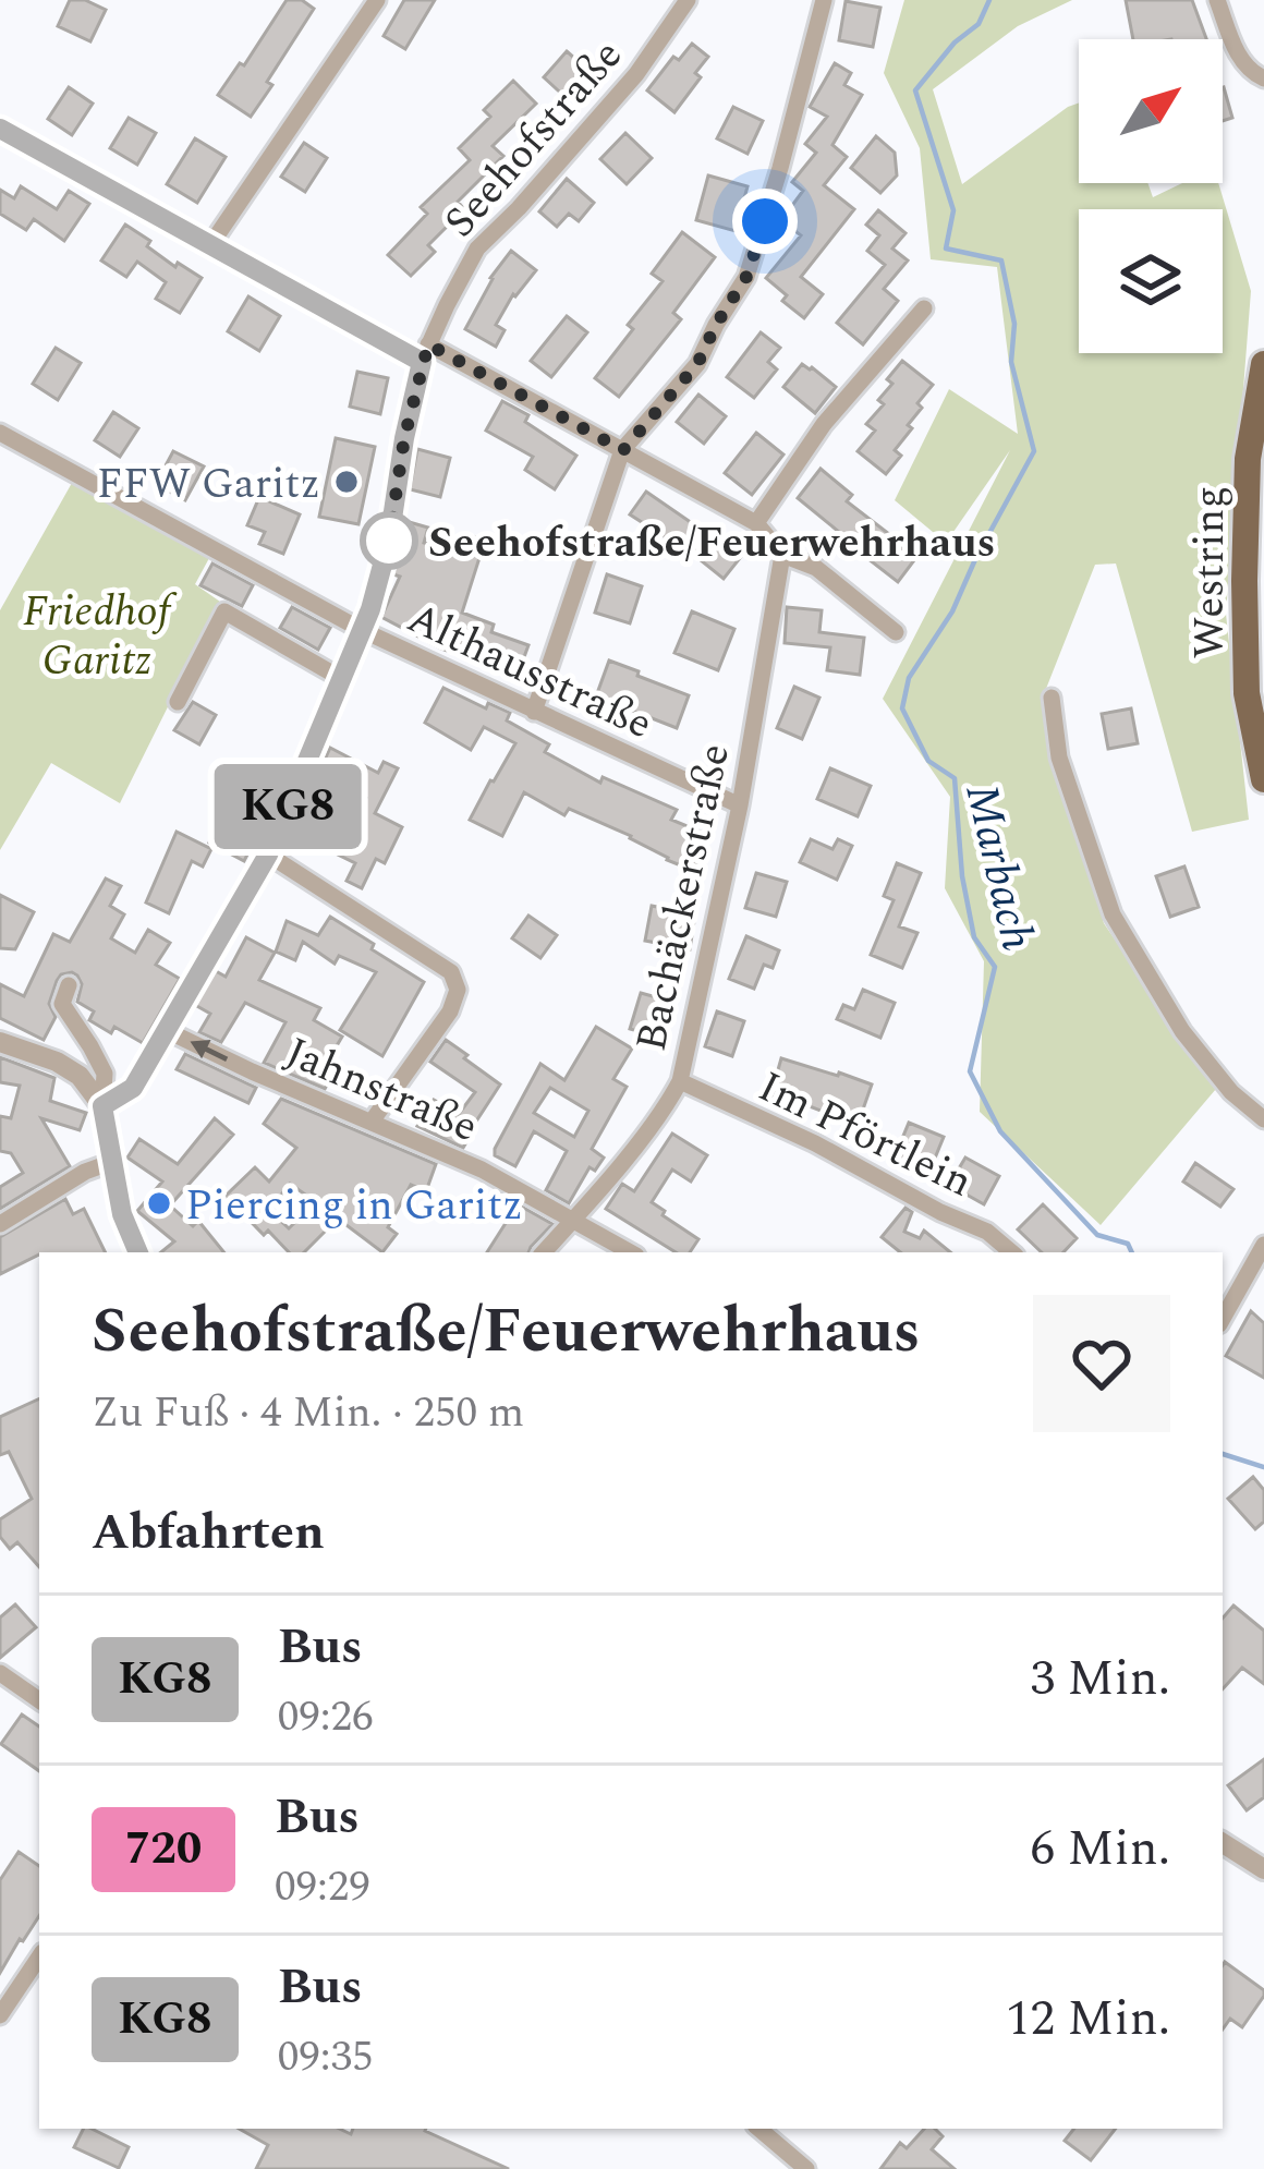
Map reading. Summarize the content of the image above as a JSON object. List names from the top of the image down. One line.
{"streets":{"main road":["Westring"],"street":["Seehofstraße","Althausstraße","Bachäckerstraße","Jahnstraße","Im Pförtlein"]},"crossings":[["Seehofstraße","Althausstraße"],["Seehofstraße","Jahnstraße"],["Althausstraße","Bachäckerstraße"],["Bachäckerstraße","Jahnstraße"],["Bachäckerstraße","Im Pförtlein"]],"one_way":["Jahnstraße"],"water":["Marbach"],"parks":["Friedhof Garitz"],"places":["FFW Garitz","Seehofstraße/Feuerwehrhaus","Piercing in Garitz"],"lines":["bus line KG8"],"north":"top right","page":{"on_map":"KG8","heading":[["Seehofstraße/Feuerwehrhaus","Zu Fuß · 4 Min. · 250 m"],"Abfahrten"],"list":[{"mark":"KG8","name":"Bus","note":"09:26","value":"3 Min."},{"mark":"720","name":"Bus","note":"09:29","value":"6 Min."},{"mark":"KG8","name":"Bus","note":"09:35","value":"12 Min."}]}}
